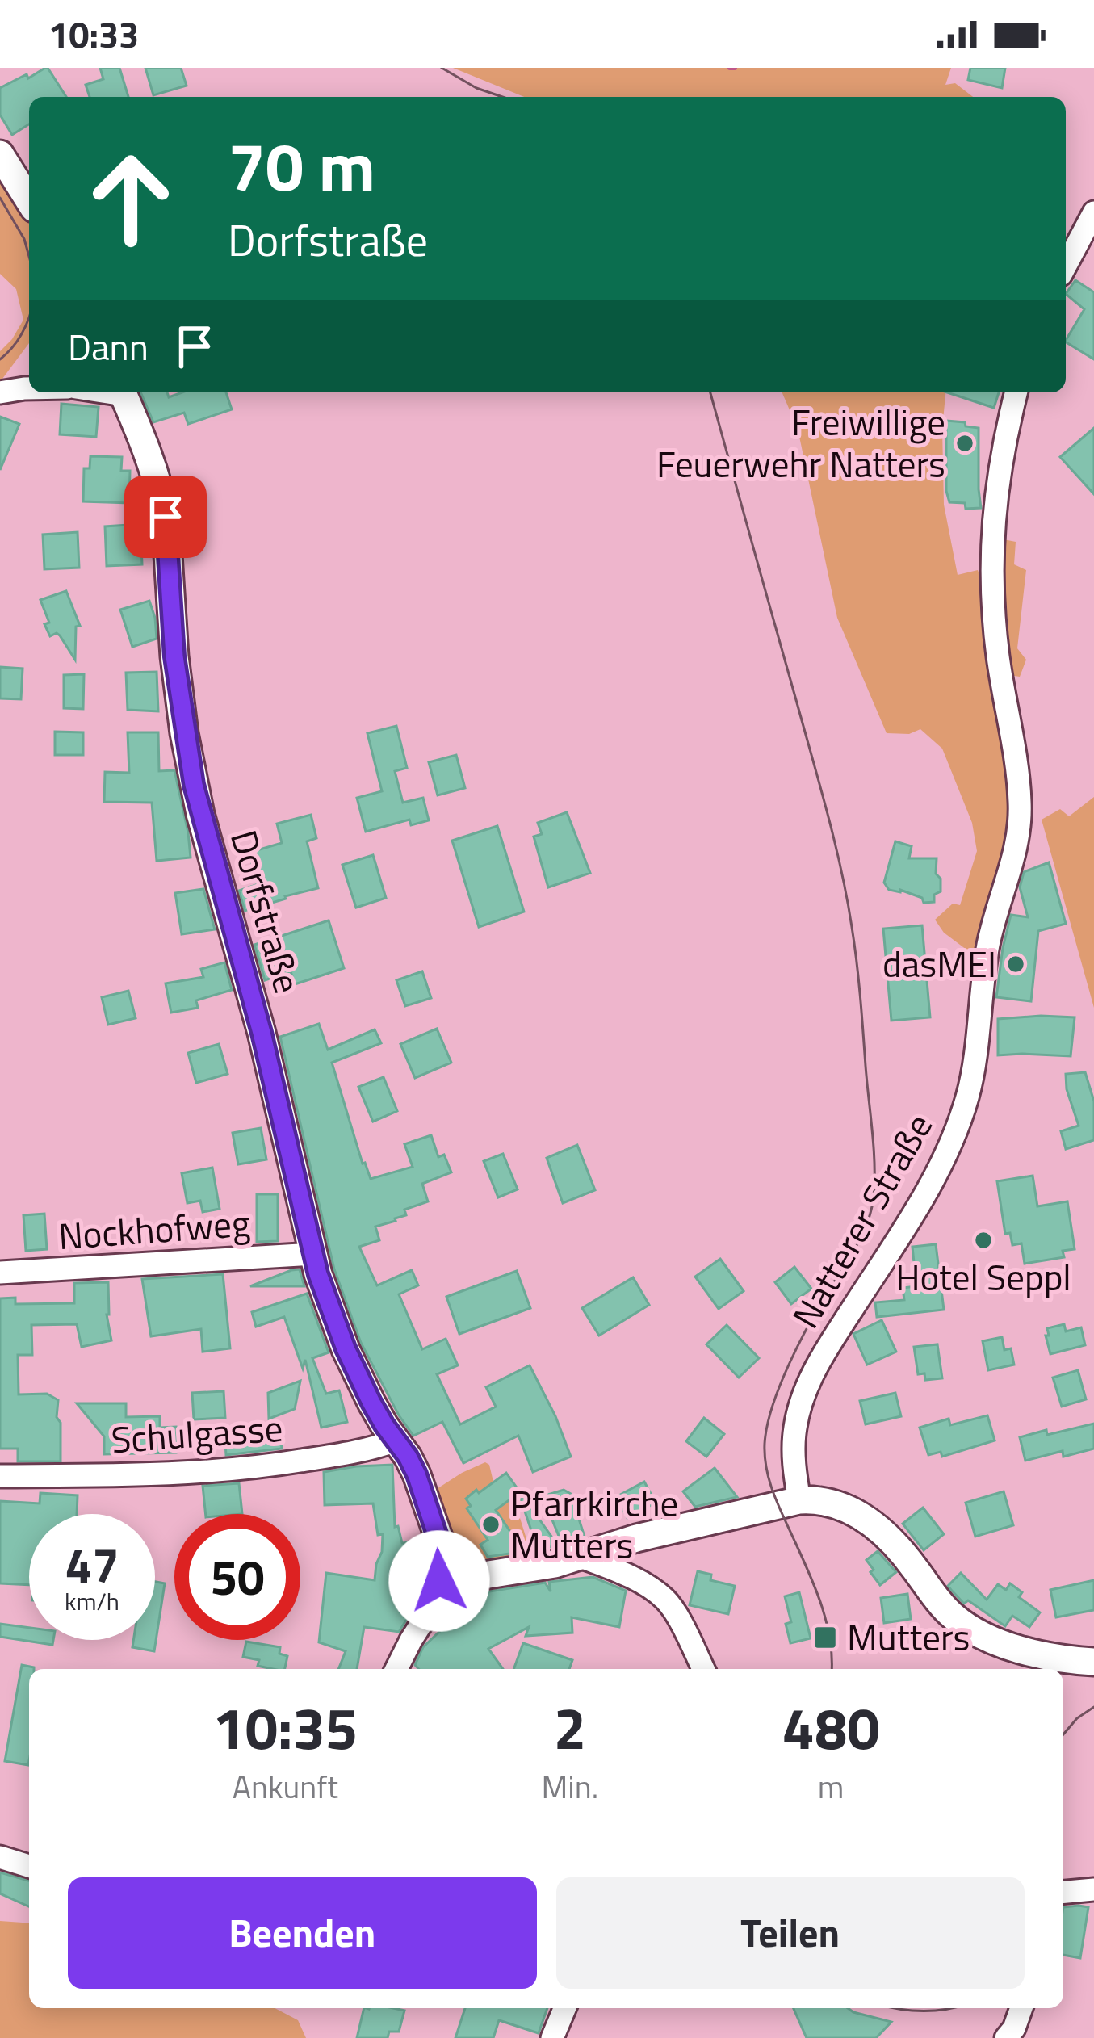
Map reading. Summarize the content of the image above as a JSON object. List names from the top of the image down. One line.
{"streets":{"main road":["Dorfstraße"],"street":["Natterer Straße","Nockhofweg","Schulgasse"]},"crossings":[["Dorfstraße","Nockhofweg"],["Dorfstraße","Schulgasse"]],"places":{"other":["Freiwillige Feuerwehr Natters","dasMEI","Hotel Seppl","Pfarrkirche Mutters"],"transit":["Mutters"]},"page":{"status":"10:33","turn":["70 m","Dorfstraße"],"then":"Dann","speed":"47 km/h","limit":"50","eta":["10:35","Ankunft","2","Min.","480","m"],"buttons":["Beenden","Teilen"]}}
